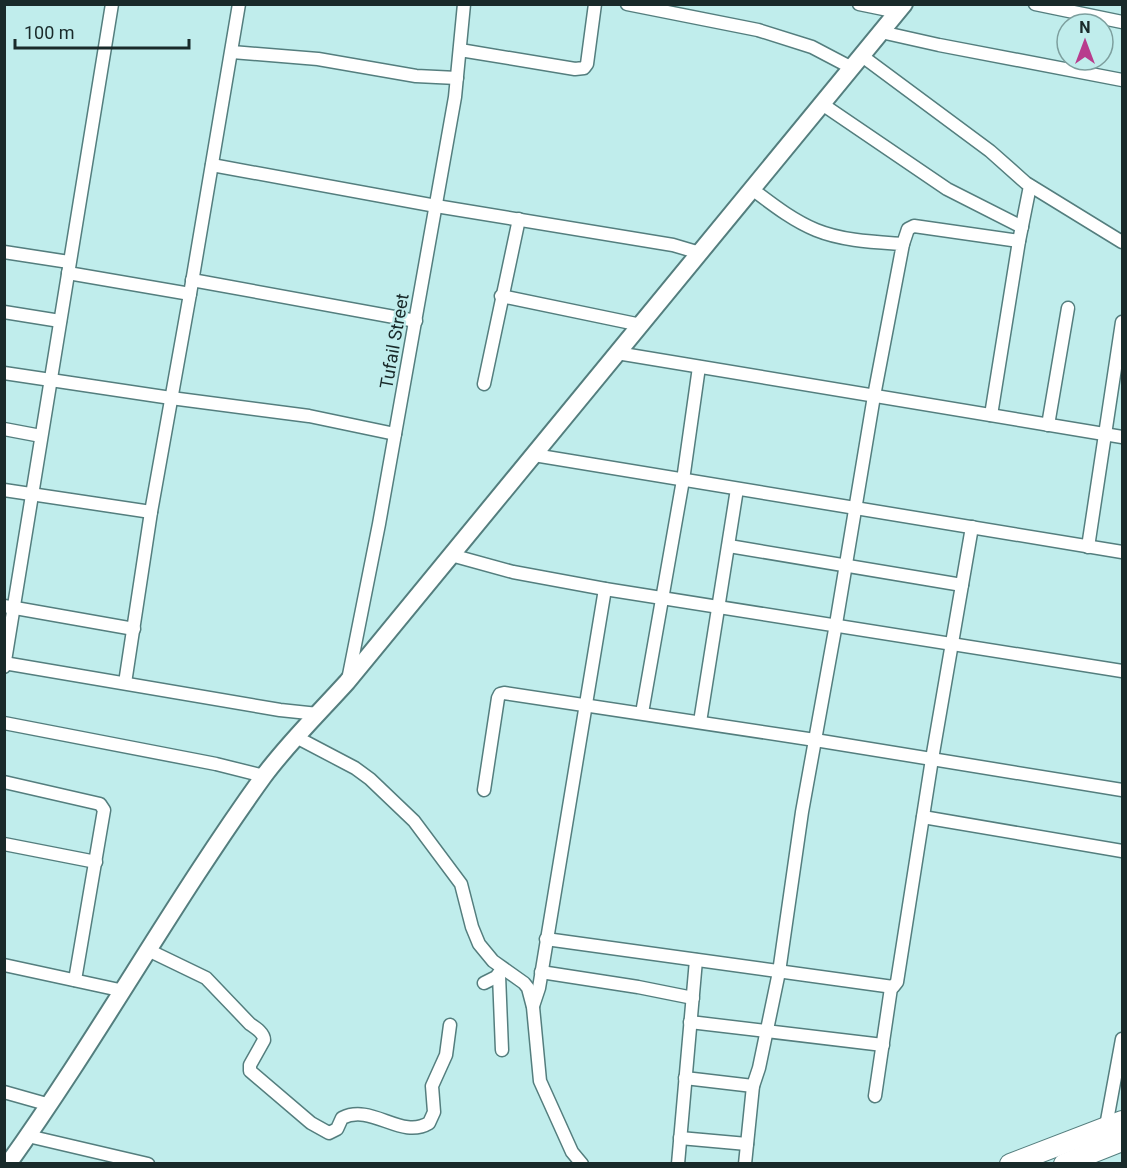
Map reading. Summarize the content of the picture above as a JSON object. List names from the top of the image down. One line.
{"streets":{"street":["Tufail Street"]},"scale_bar":"100 m","north":"top"}
